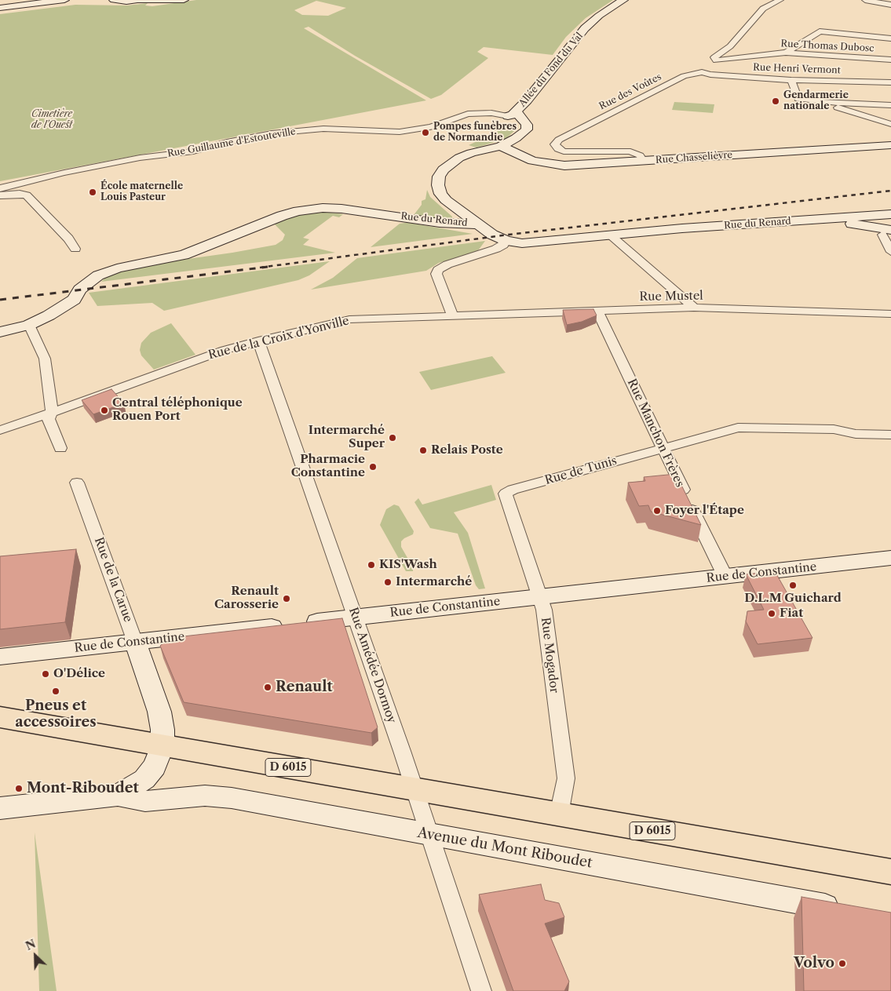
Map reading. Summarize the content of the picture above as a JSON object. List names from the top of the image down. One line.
{"streets":{"main road":["D 6015"],"street":["Rue Thomas Dubosc","Rue Henri Vermont","Allée du Fond du Val","Rue des Voûtes","Rue Guillaume d'Estouteville","Rue Chasselièvre","Rue du Renard","Rue Mustel","Rue de la Croix d'Yonville","Rue Manchon Frères","Rue de Tunis","Rue de Constantine","Rue de la Carue","Rue Mogador","Rue Amédée Dormoy","Avenue du Mont Riboudet"]},"crossings":[["Rue Thomas Dubosc","Rue Henri Vermont"],["Rue Thomas Dubosc","Rue des Voûtes"],["Rue Henri Vermont","Rue des Voûtes"],["Allée du Fond du Val","Rue Guillaume d'Estouteville"],["Rue des Voûtes","Rue Chasselièvre"],["Rue Mustel","Rue de la Croix d'Yonville"],["Rue Mustel","Rue Manchon Frères"],["Rue de la Croix d'Yonville","Rue Amédée Dormoy"],["Rue Manchon Frères","Rue de Tunis"],["Rue Manchon Frères","Rue de Constantine"],["Rue de Tunis","Rue Mogador"],["Rue de Constantine","Rue de la Carue"],["Rue de Constantine","Rue Mogador"],["Rue de Constantine","Rue Amédée Dormoy"],["Rue de la Carue","D 6015"],["Rue de la Carue","Avenue du Mont Riboudet"],["Rue Mogador","D 6015"],["Rue Amédée Dormoy","D 6015"],["Rue Amédée Dormoy","Avenue du Mont Riboudet"],["D 6015","Avenue du Mont Riboudet"]],"parks":["Cimetière de l'Ouest"],"places":["Gendarmerie nationale","Pompes funèbres de Normandie","École maternelle Louis Pasteur","Central téléphonique Rouen Port","Intermarché Super","Relais Poste","Pharmacie Constantine","Foyer l'Étape","KIS'Wash","Intermarché","D.L.M Guichard","Renault Carosserie","Fiat","O'Délice","Renault","Pneus et accessoires","Mont-Riboudet","Volvo"],"north":"top left"}
